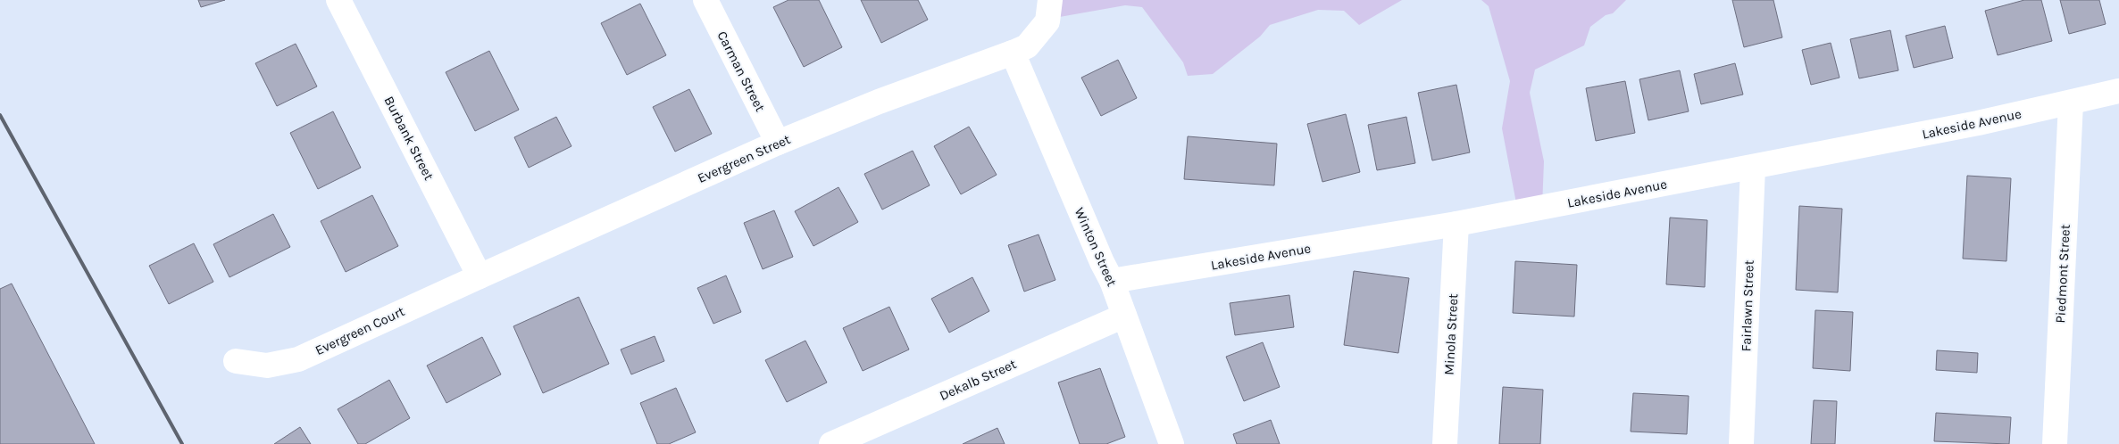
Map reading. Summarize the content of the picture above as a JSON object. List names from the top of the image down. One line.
{"streets":{"street":["Carman Street","Lakeside Avenue","Burbank Street","Evergreen Street","Winton Street","Piedmont Street","Fairlawn Street","Evergreen Court","Minola Street","Dekalb Street"]},"crossings":[["Carman Street","Evergreen Street"],["Lakeside Avenue","Winton Street"],["Lakeside Avenue","Piedmont Street"],["Lakeside Avenue","Fairlawn Street"],["Lakeside Avenue","Minola Street"],["Burbank Street","Evergreen Street"],["Burbank Street","Evergreen Court"],["Evergreen Street","Winton Street"],["Evergreen Street","Evergreen Court"],["Winton Street","Dekalb Street"]]}
